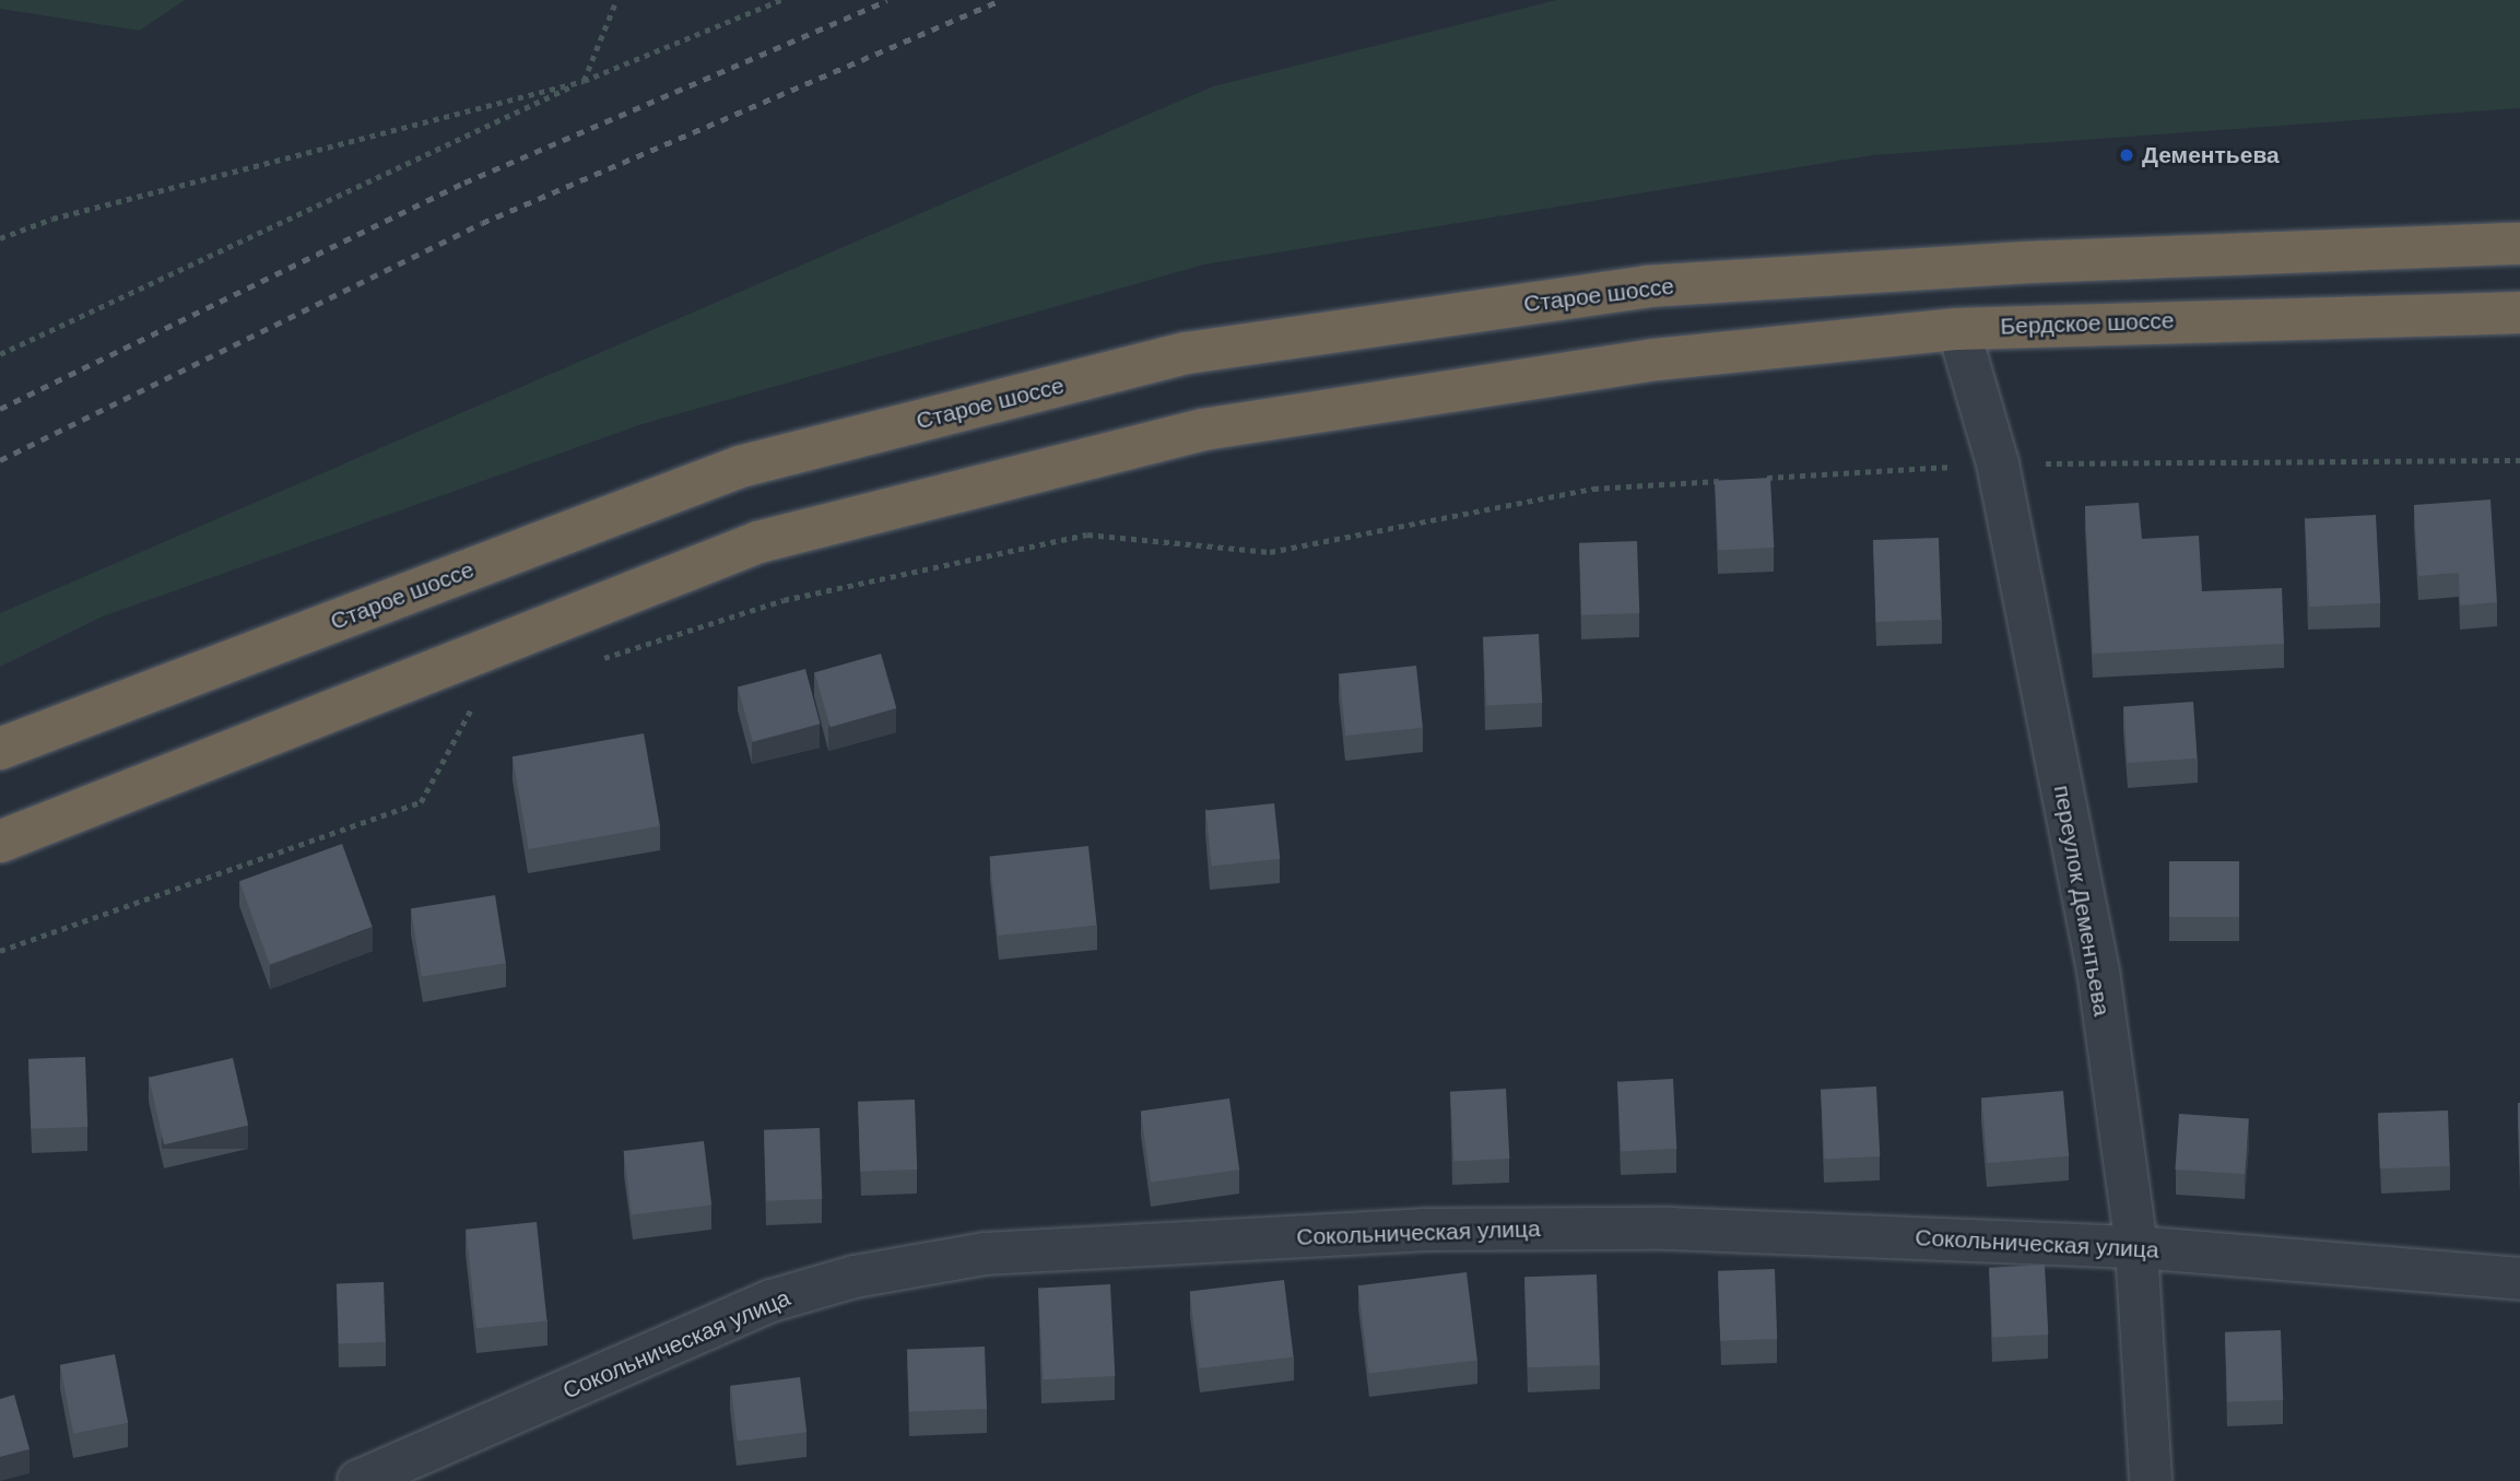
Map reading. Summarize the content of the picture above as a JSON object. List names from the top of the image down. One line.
{"streets":{"highway":["Старое шоссе","Бердское шоссе"],"street":["переулок Дементьева","Сокольническая улица"]},"crossings":[["Бердское шоссе","переулок Дементьева"],["переулок Дементьева","Сокольническая улица"]],"places":["Дементьева"]}
